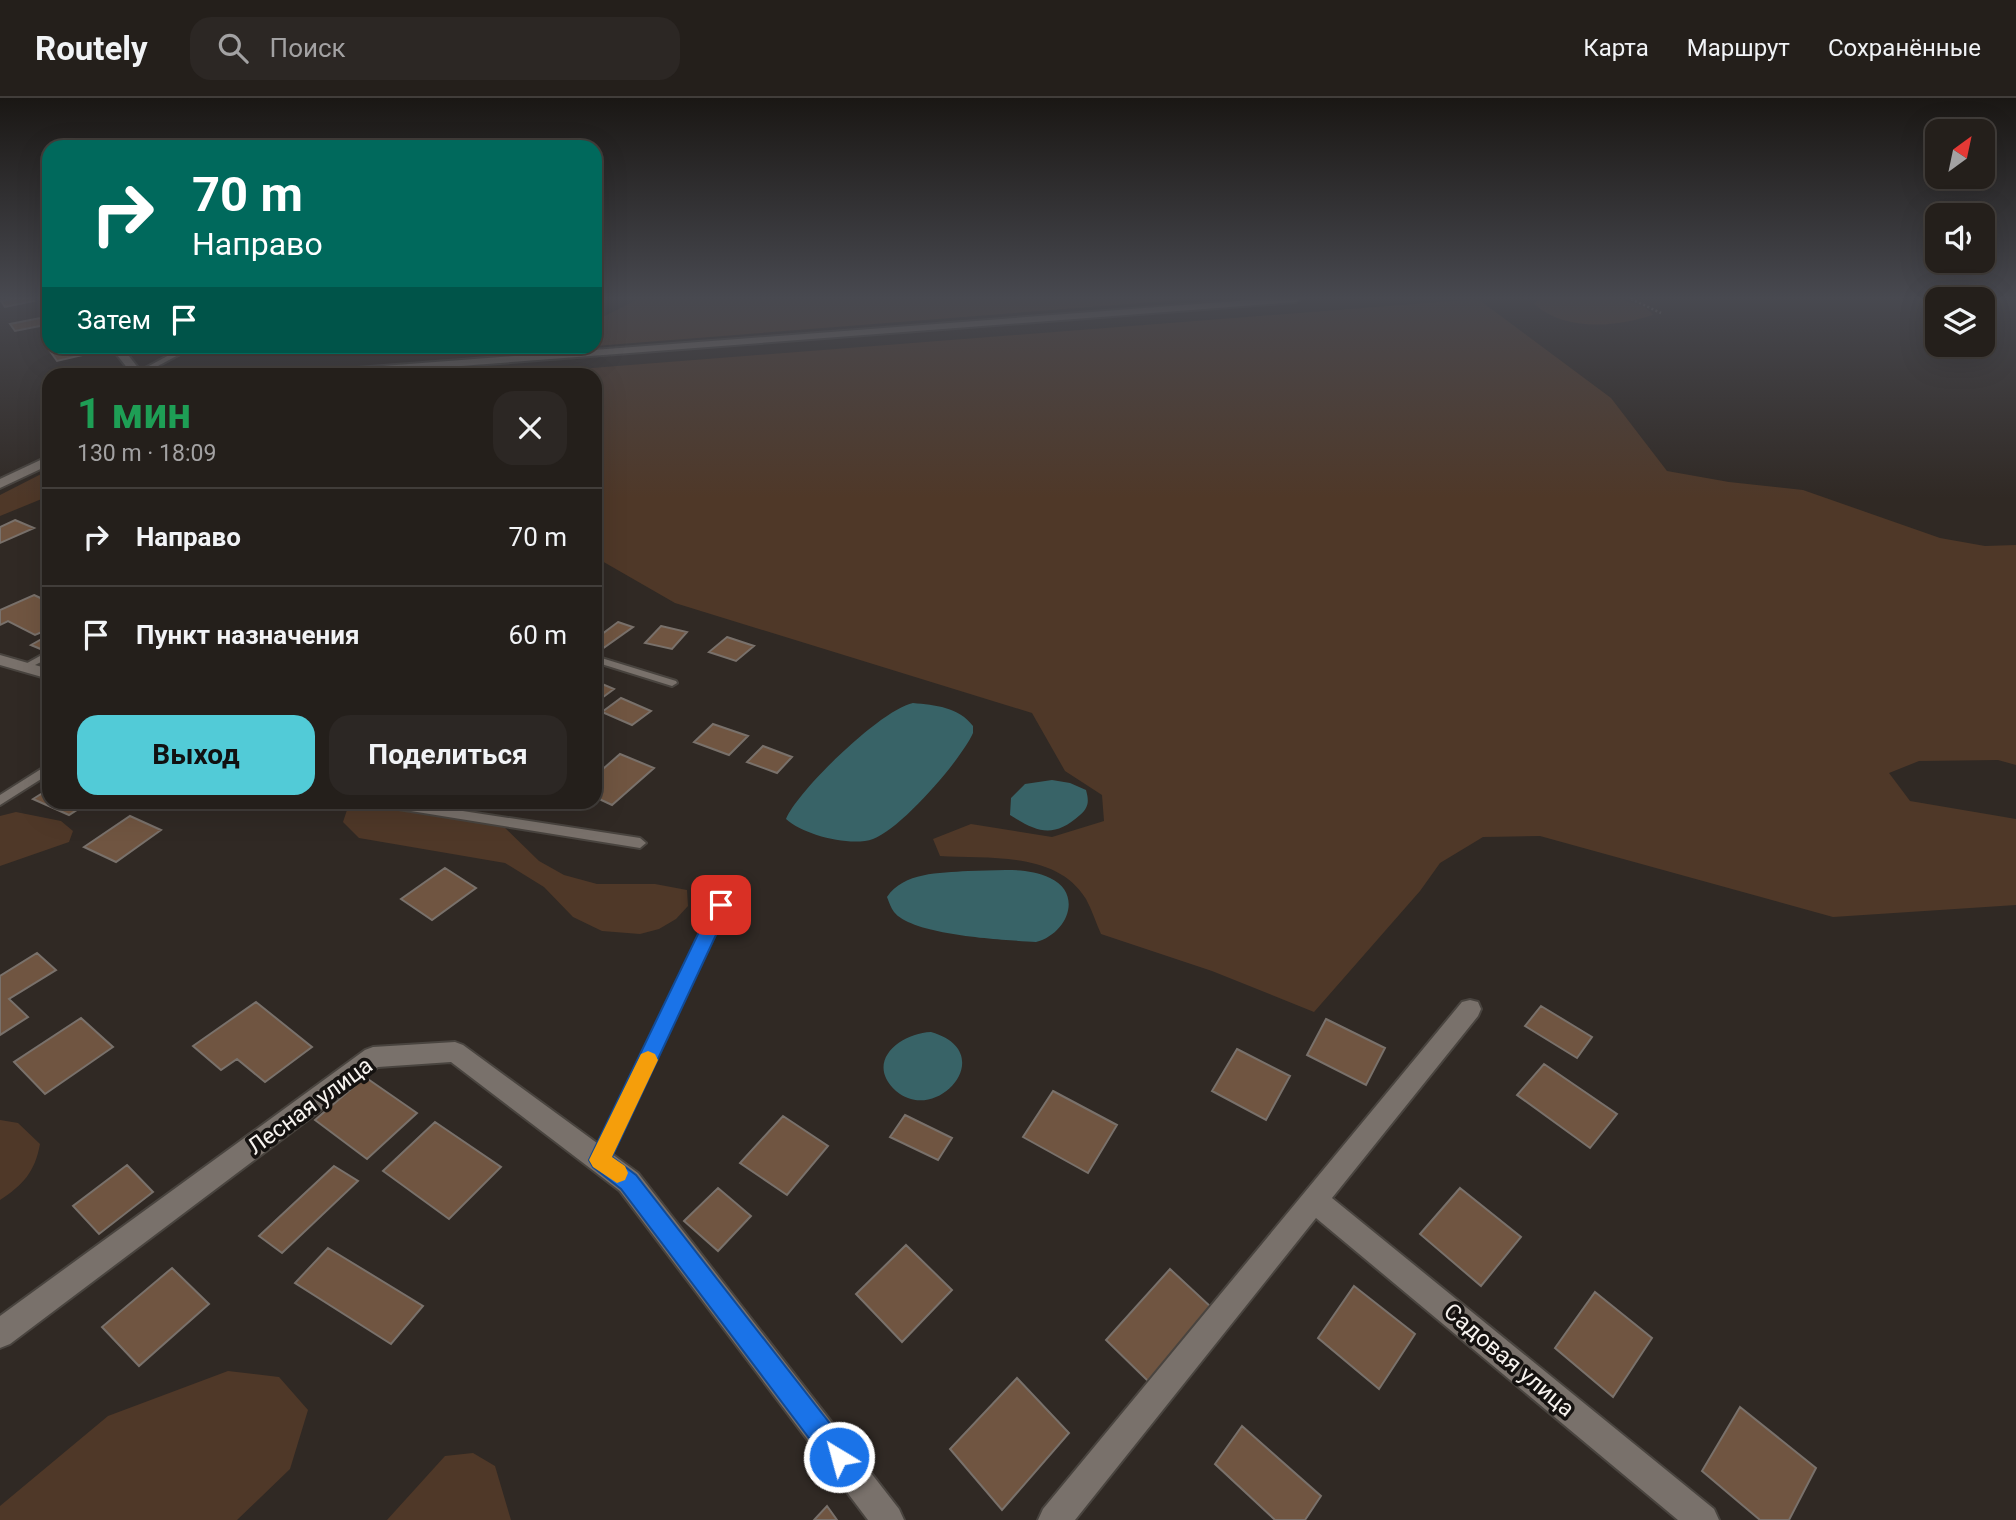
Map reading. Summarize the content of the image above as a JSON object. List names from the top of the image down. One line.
{"streets":{"street":["Лесная улица","Садовая улица"]},"north":"top right","page":{"header":"Routely","search":"Поиск","nav":["Карта","Маршрут","Сохранённые"],"turn":["70 m","Направо"],"then":"Затем","heading":["1 мин","130 m · 18:09"],"list":[{"name":"Направо","value":"70 m"},{"name":"Пункт назначения","value":"60 m"}],"buttons":["Выход","Поделиться"]}}
